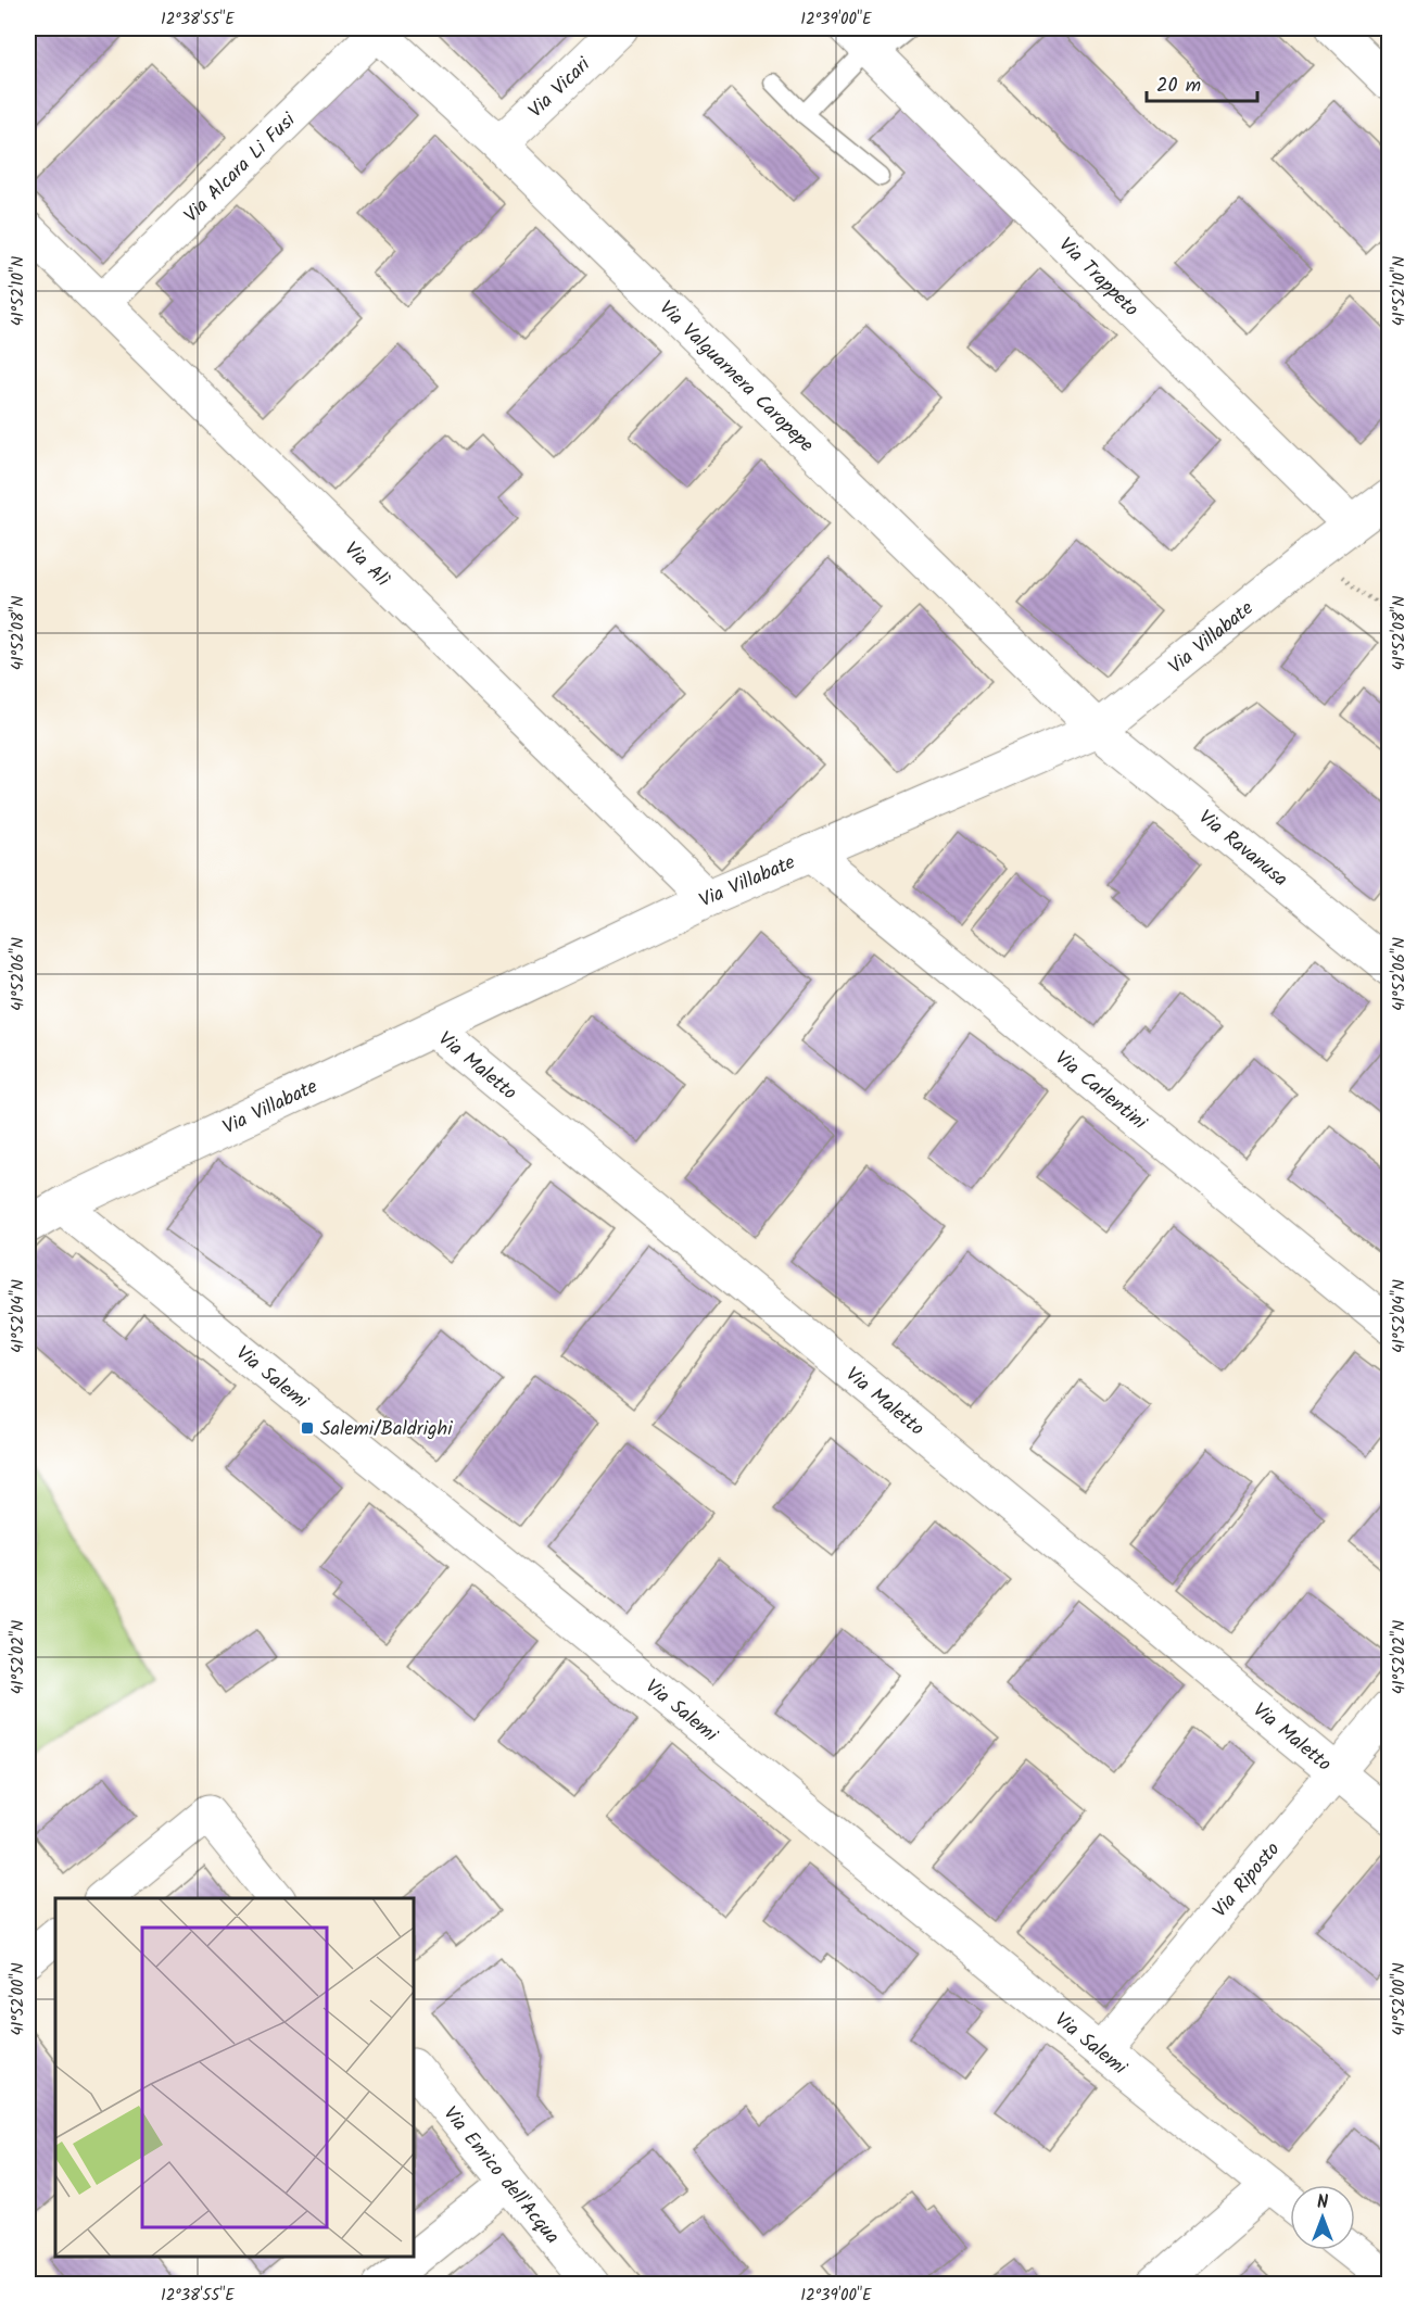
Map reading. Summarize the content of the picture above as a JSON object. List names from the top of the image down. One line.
{"streets":{"street":["Via Vicari","Via Alcara Li Fusi","Via Trappeto","Via Valguarnera Caropepe","Via Alì","Via Villabate","Via Ravanusa","Via Maletto","Via Carlentini","Via Salemi","Via Riposto","Via Enrico dell'Acqua"]},"crossings":[["Via Vicari","Via Valguarnera Caropepe"],["Via Alcara Li Fusi","Via Valguarnera Caropepe"],["Via Alcara Li Fusi","Via Alì"],["Via Trappeto","Via Villabate"],["Via Valguarnera Caropepe","Via Villabate"],["Via Valguarnera Caropepe","Via Ravanusa"],["Via Alì","Via Villabate"],["Via Villabate","Via Ravanusa"],["Via Villabate","Via Maletto"],["Via Villabate","Via Carlentini"],["Via Villabate","Via Salemi"],["Via Maletto","Via Riposto"],["Via Salemi","Via Riposto"]],"places":{"transit":["Salemi/Baldrighi"]},"scale_bar":"20 m","north":"top","coordinates":["12°38'55\"E","12°39'00\"E","41°52'10\"N","41°52'08\"N","41°52'06\"N","41°52'04\"N","41°52'02\"N","41°52'00\"N"]}
